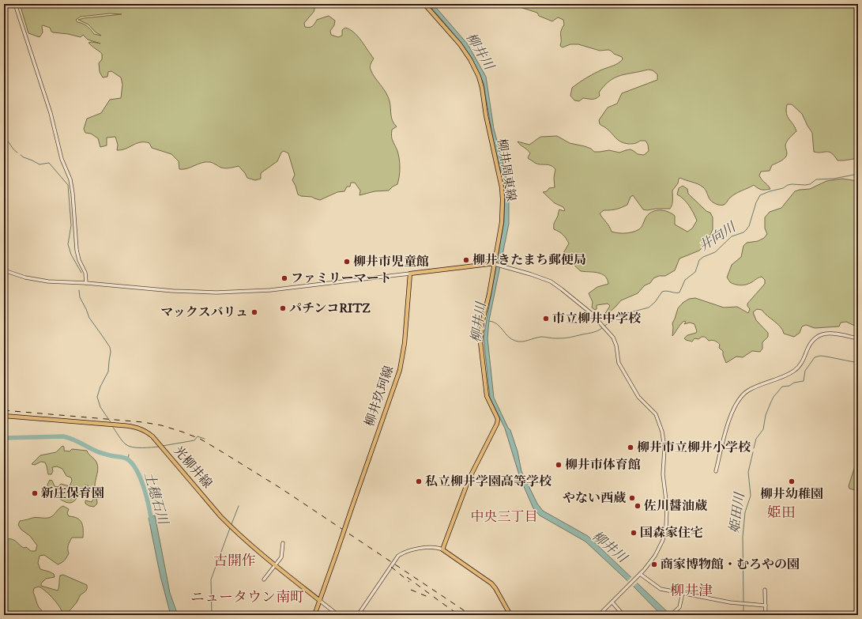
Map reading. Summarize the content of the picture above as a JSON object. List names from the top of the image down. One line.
{"streets":{"main road":["柳井周東線","柳井玖珂線","光柳井線"]},"crossings":[["柳井玖珂線","光柳井線"]],"districts":["姫田","中央三丁目","古開作","柳井津","ニュータウン南町"],"water":["柳井川","井向川","土穂石川","姫田川"],"places":["柳井きたまち郵便局","柳井市児童館","ファミリーマート","パチンコRITZ","マックスバリュ","市立柳井中学校","柳井市立柳井小学校","柳井市体育館","私立柳井学園高等学校","柳井幼稚園","新庄保育園","やない西蔵","佐川醤油蔵","国森家住宅","商家博物館・むろやの園"]}
